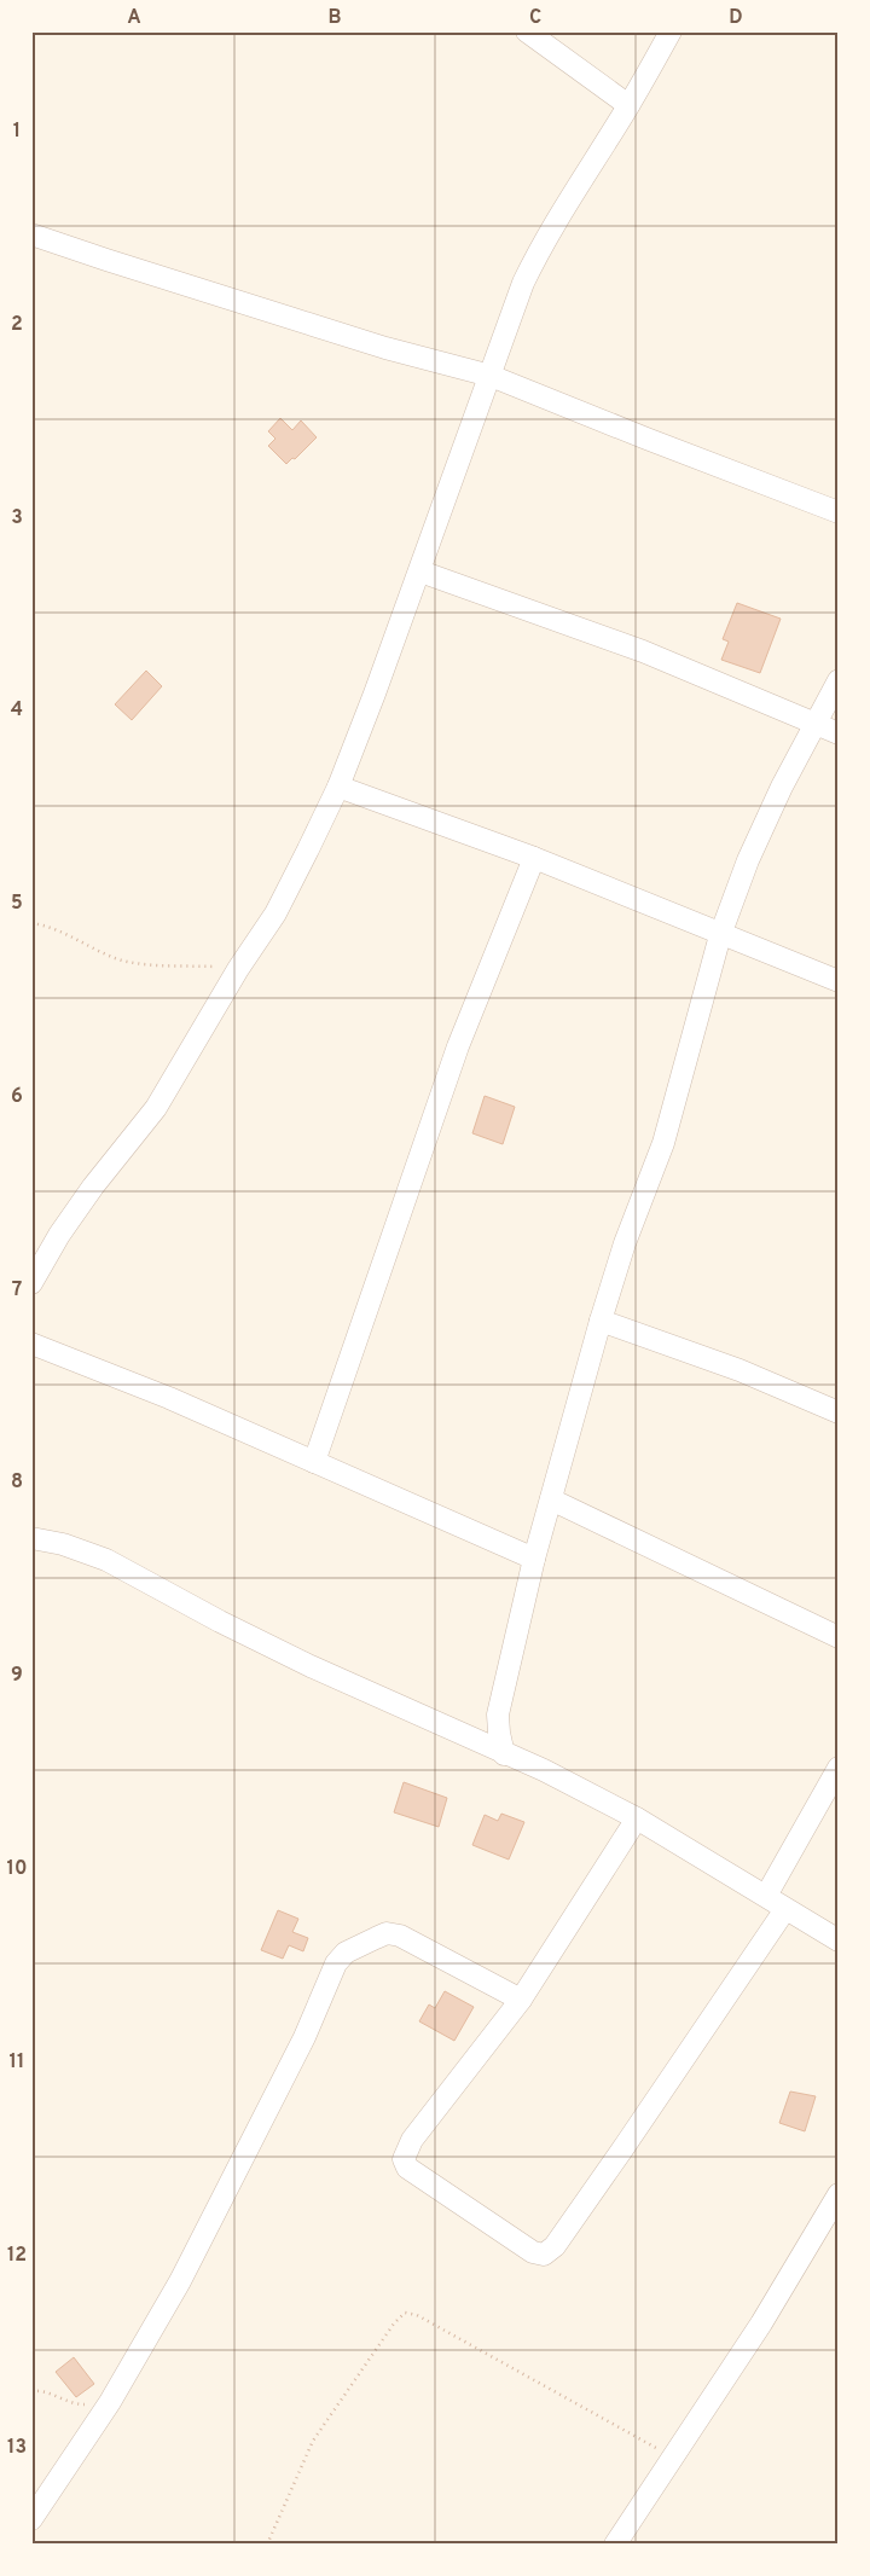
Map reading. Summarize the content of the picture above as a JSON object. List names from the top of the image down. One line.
{"grid":{"columns":["A","B","C","D"],"rows":["1","2","3","4","5","6","7","8","9","10","11","12","13"]}}
